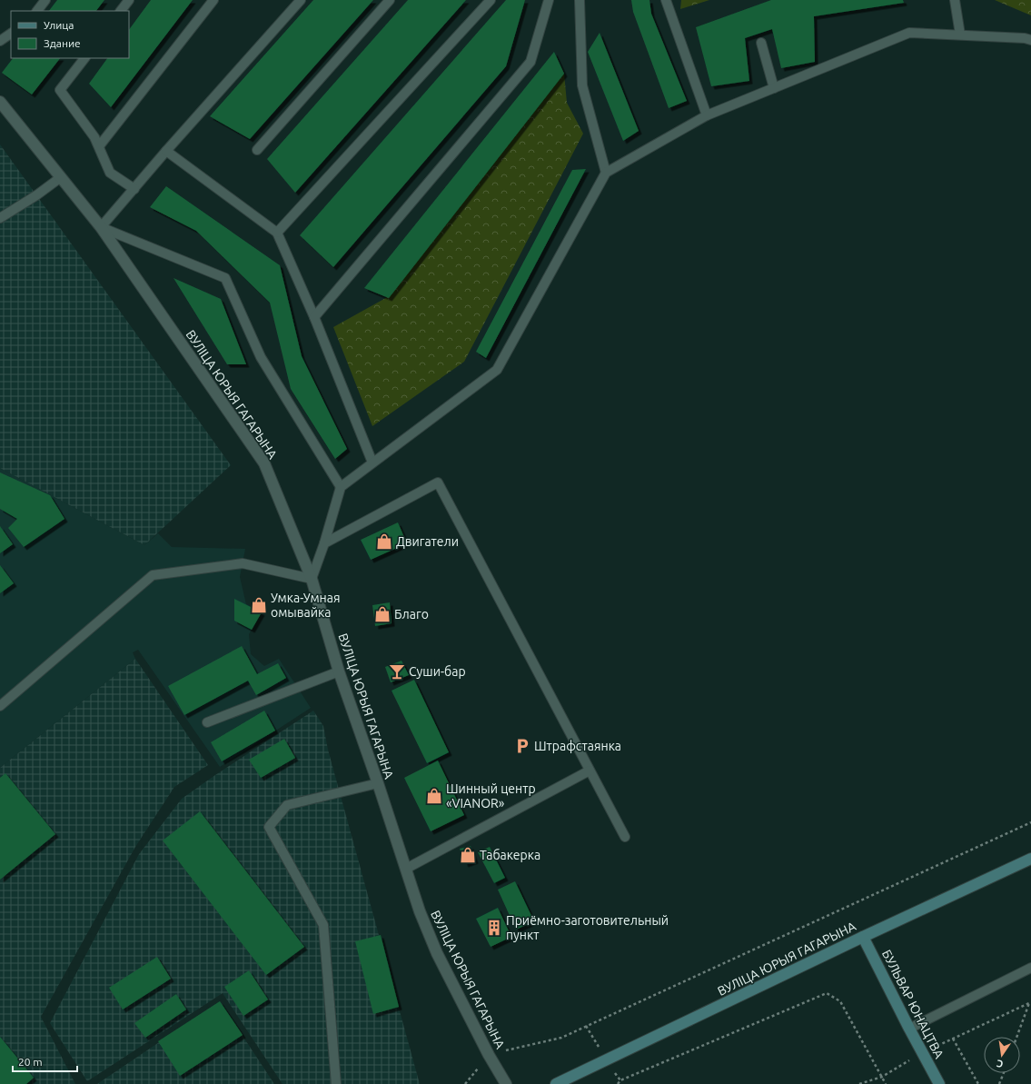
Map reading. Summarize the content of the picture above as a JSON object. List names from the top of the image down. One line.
{"streets":{"main road":["ВУЛІЦА ЮРЫЯ ГАГАРЫНА","БУЛЬВАР ЮНАЦТВА"]},"crossings":[["ВУЛІЦА ЮРЫЯ ГАГАРЫНА","БУЛЬВАР ЮНАЦТВА"]],"places":{"shop":["Двигатели","Умка-Умная омывайка","Благо","Шинный центр «VIANOR»","Табакерка"],"bar":["Суши-бар"],"parking":["Штрафстаянка"],"building":["Приёмно-заготовительный пункт"]},"legend":["Улица","Здание"],"scale_bar":"20 m","north":"bottom"}
